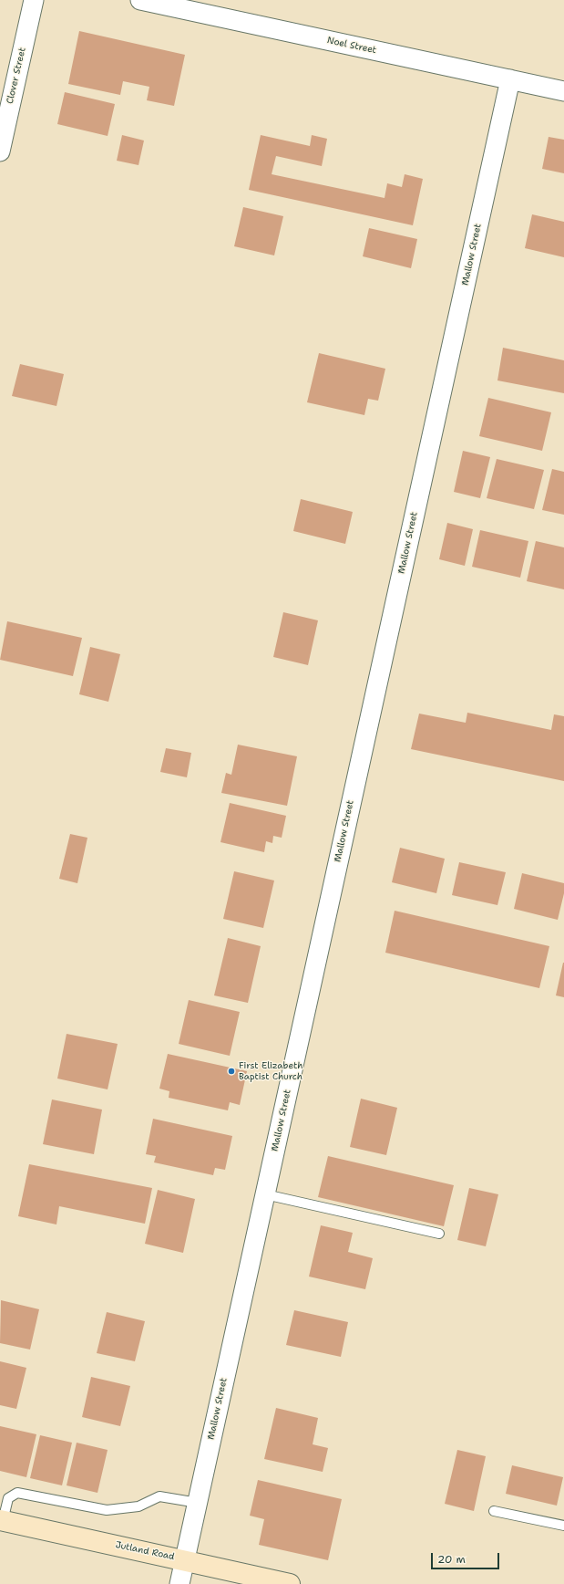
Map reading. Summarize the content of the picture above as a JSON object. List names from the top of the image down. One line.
{"streets":{"street":["Noel Street","Clover Street","Mallow Street","Jutland Road"]},"crossings":[["Noel Street","Mallow Street"],["Mallow Street","Jutland Road"]],"places":["First Elizabeth Baptist Church"],"scale_bar":"20 m"}
